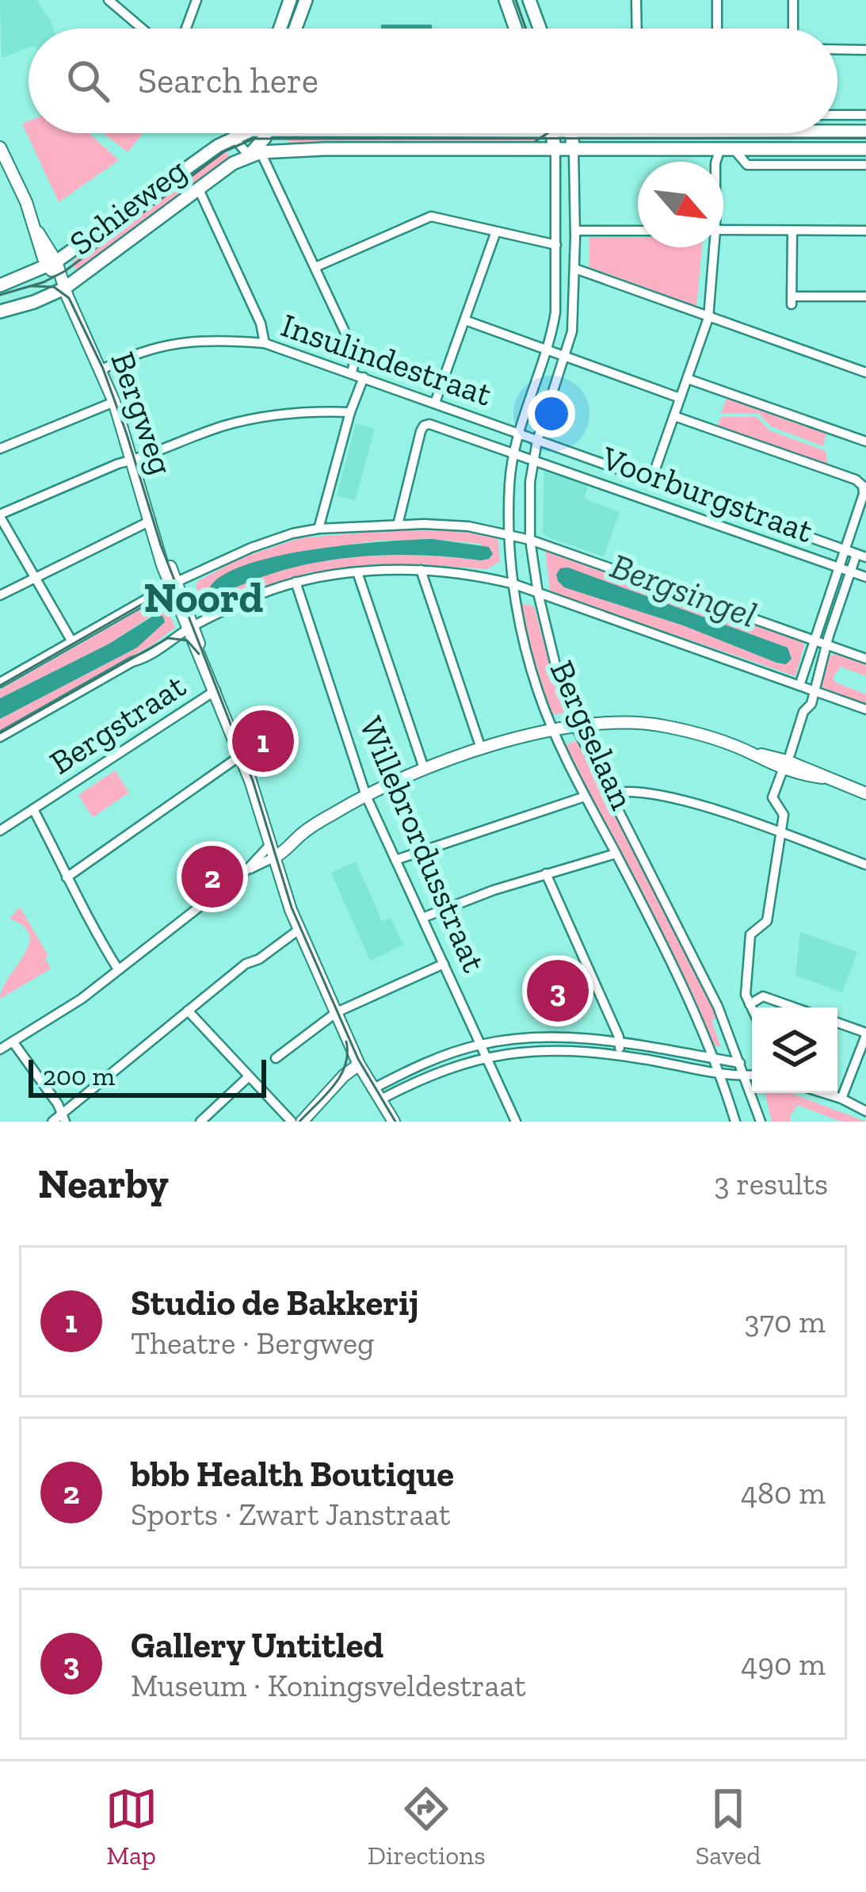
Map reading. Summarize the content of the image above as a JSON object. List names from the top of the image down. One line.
{"streets":{"main road":["Schieweg","Bergselaan"],"street":["Insulindestraat","Bergweg","Voorburgstraat","Bergstraat","Willebrordusstraat"]},"crossings":[["Schieweg","Bergweg"],["Insulindestraat","Bergweg"],["Insulindestraat","Bergselaan"],["Bergweg","Bergstraat"],["Voorburgstraat","Bergselaan"]],"districts":["Noord"],"water":["Bergsingel"],"scale_bar":"200 m","north":"bottom right","page":{"search":"Search here","pins":["1","2","3"],"scale":"200 m","heading":["Nearby","3 results"],"list":[{"mark":"1","name":"Studio de Bakkerij","note":"Theatre · Bergweg","value":"370 m"},{"mark":"2","name":"bbb Health Boutique","note":"Sports · Zwart Janstraat","value":"480 m"},{"mark":"3","name":"Gallery Untitled","note":"Museum · Koningsveldestraat","value":"490 m"}],"nav":["Map","Directions","Saved"]}}
